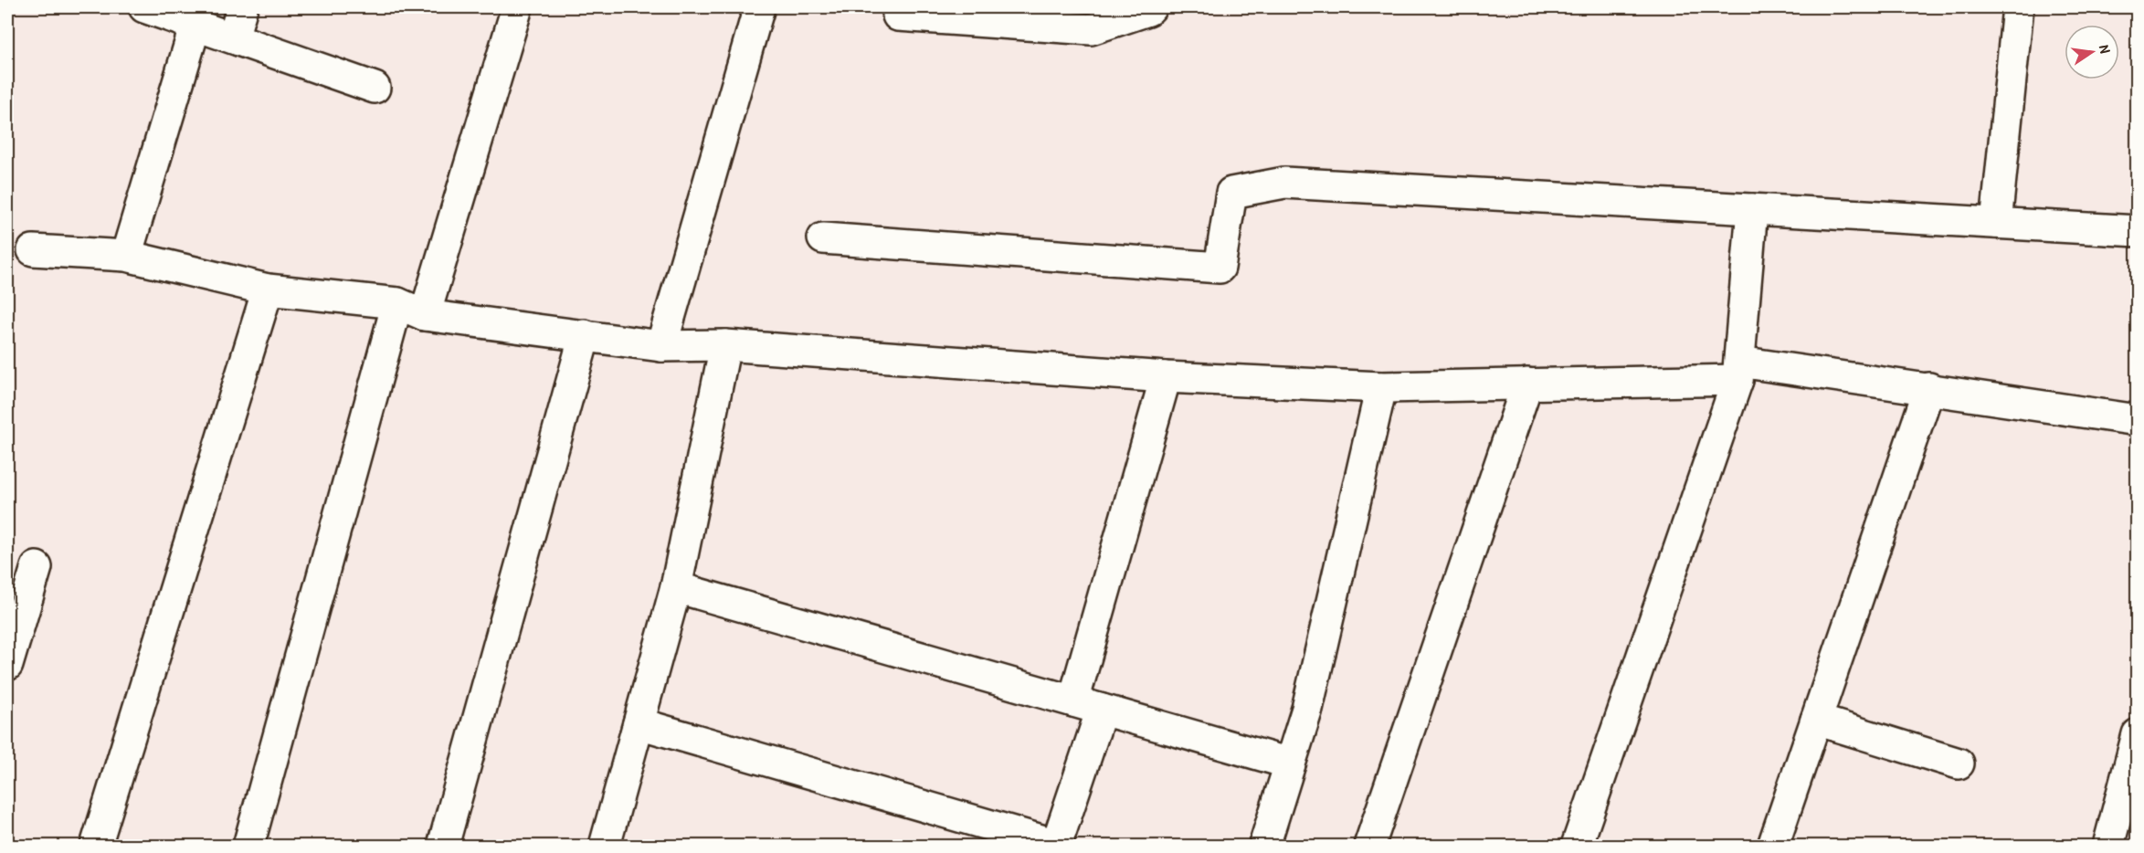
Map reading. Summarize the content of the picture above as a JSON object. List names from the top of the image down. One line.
{"north":"right"}
